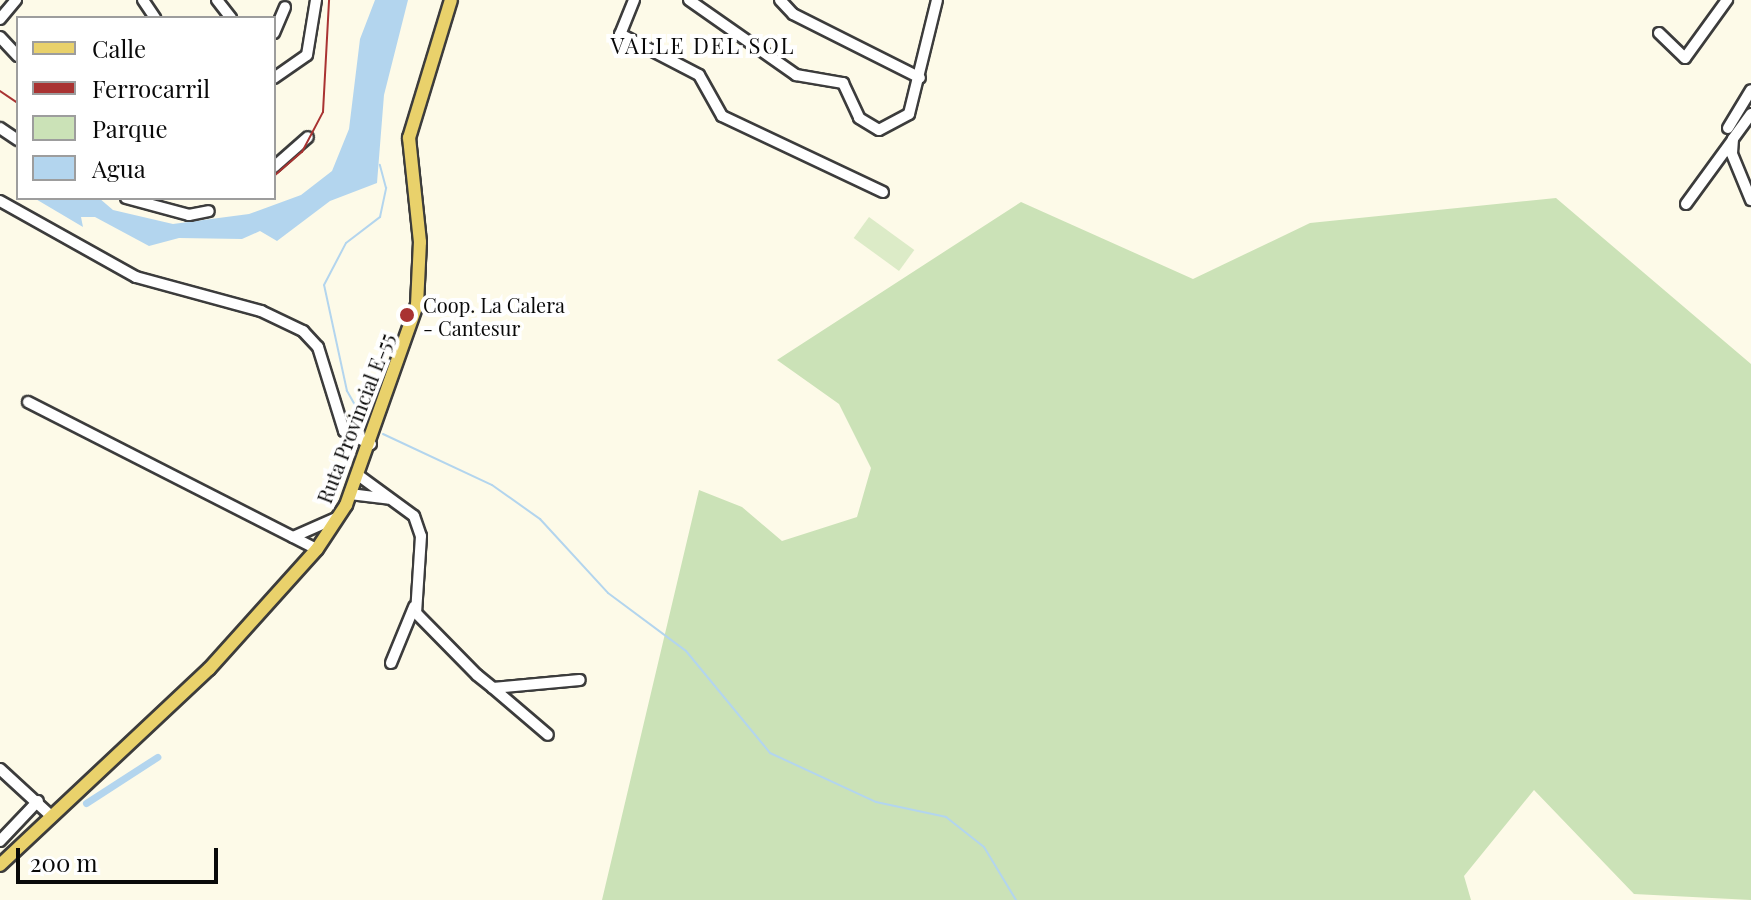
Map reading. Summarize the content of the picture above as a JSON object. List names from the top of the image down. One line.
{"streets":{"main road":["Ruta Provincial E-55"]},"districts":["VALLE DEL SOL"],"places":["Coop. La Calera - Cantesur"],"legend":["Calle","Ferrocarril","Parque","Agua"],"scale_bar":"200 m"}
